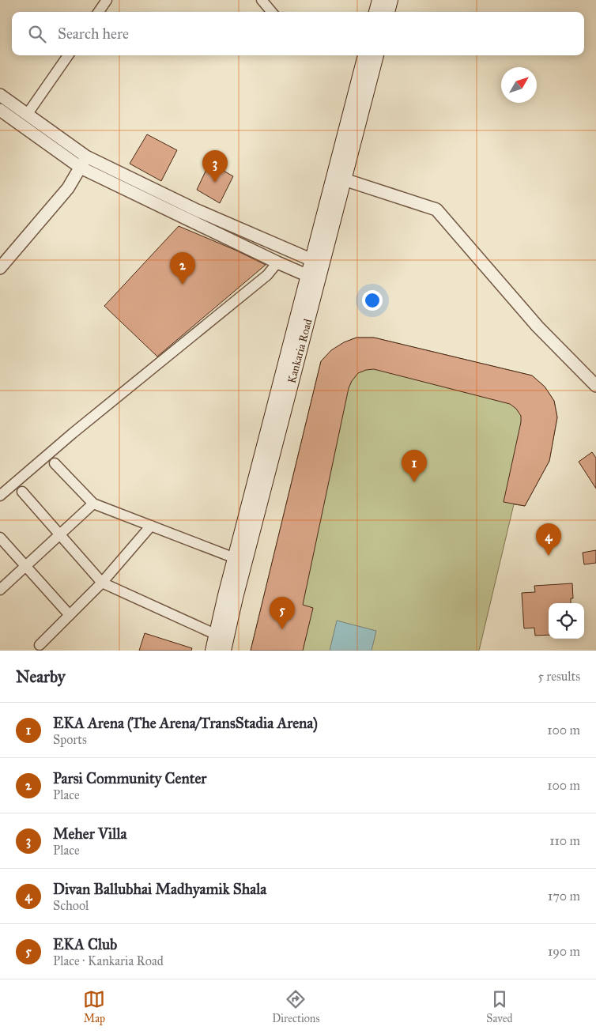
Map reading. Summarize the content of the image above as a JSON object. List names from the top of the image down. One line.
{"streets":{"main road":["Kankaria Road"]},"north":"top right","page":{"search":"Search here","pins":["3","2","1","4","5"],"heading":["Nearby","5 results"],"list":[{"mark":"1","name":"EKA Arena (The Arena/TransStadia Arena)","note":"Sports","value":"100 m"},{"mark":"2","name":"Parsi Community Center","note":"Place","value":"100 m"},{"mark":"3","name":"Meher Villa","note":"Place","value":"110 m"},{"mark":"4","name":"Divan Ballubhai Madhyamik Shala","note":"School","value":"170 m"},{"mark":"5","name":"EKA Club","note":"Place · Kankaria Road","value":"190 m"}],"nav":["Map","Directions","Saved"]}}
